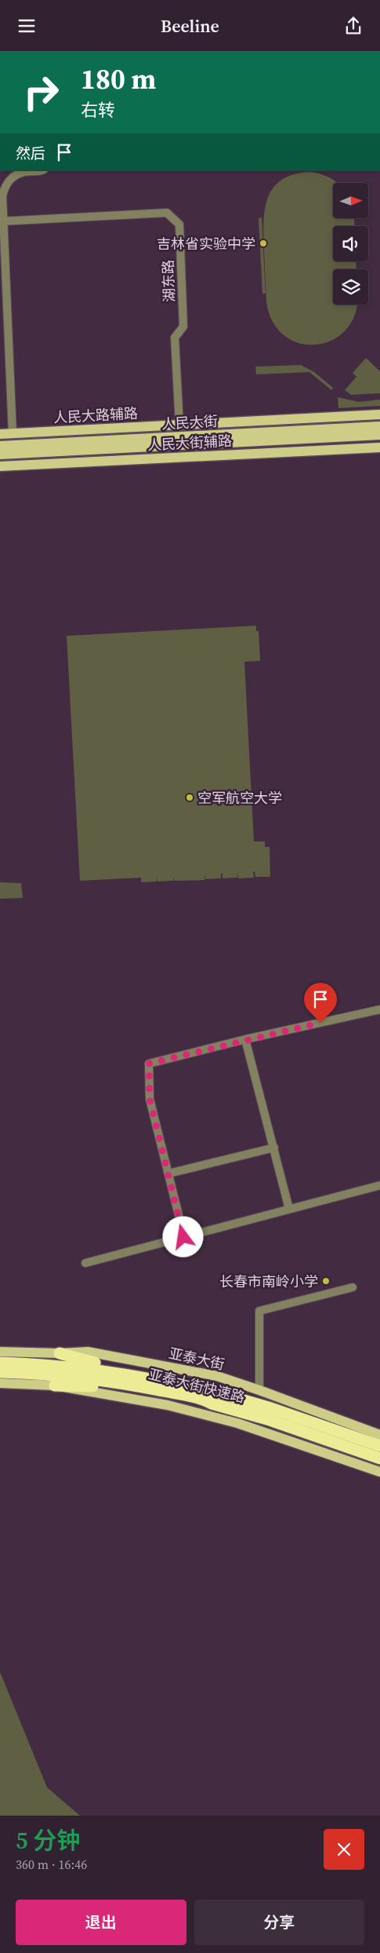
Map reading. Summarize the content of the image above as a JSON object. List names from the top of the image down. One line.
{"streets":{"highway":["亚泰大街快速路"],"main road":["人民大路辅路","人民大街","人民大街辅路","亚泰大街"],"street":["湖东路"]},"crossings":[["湖东路","人民大路辅路"]],"places":["吉林省实验中学","空军航空大学","长春市南岭小学"],"north":"right","page":{"header":"Beeline","turn":["180 m","右转"],"then":"然后","heading":["5 分钟","360 m · 16:46"],"buttons":["退出","分享"]}}
